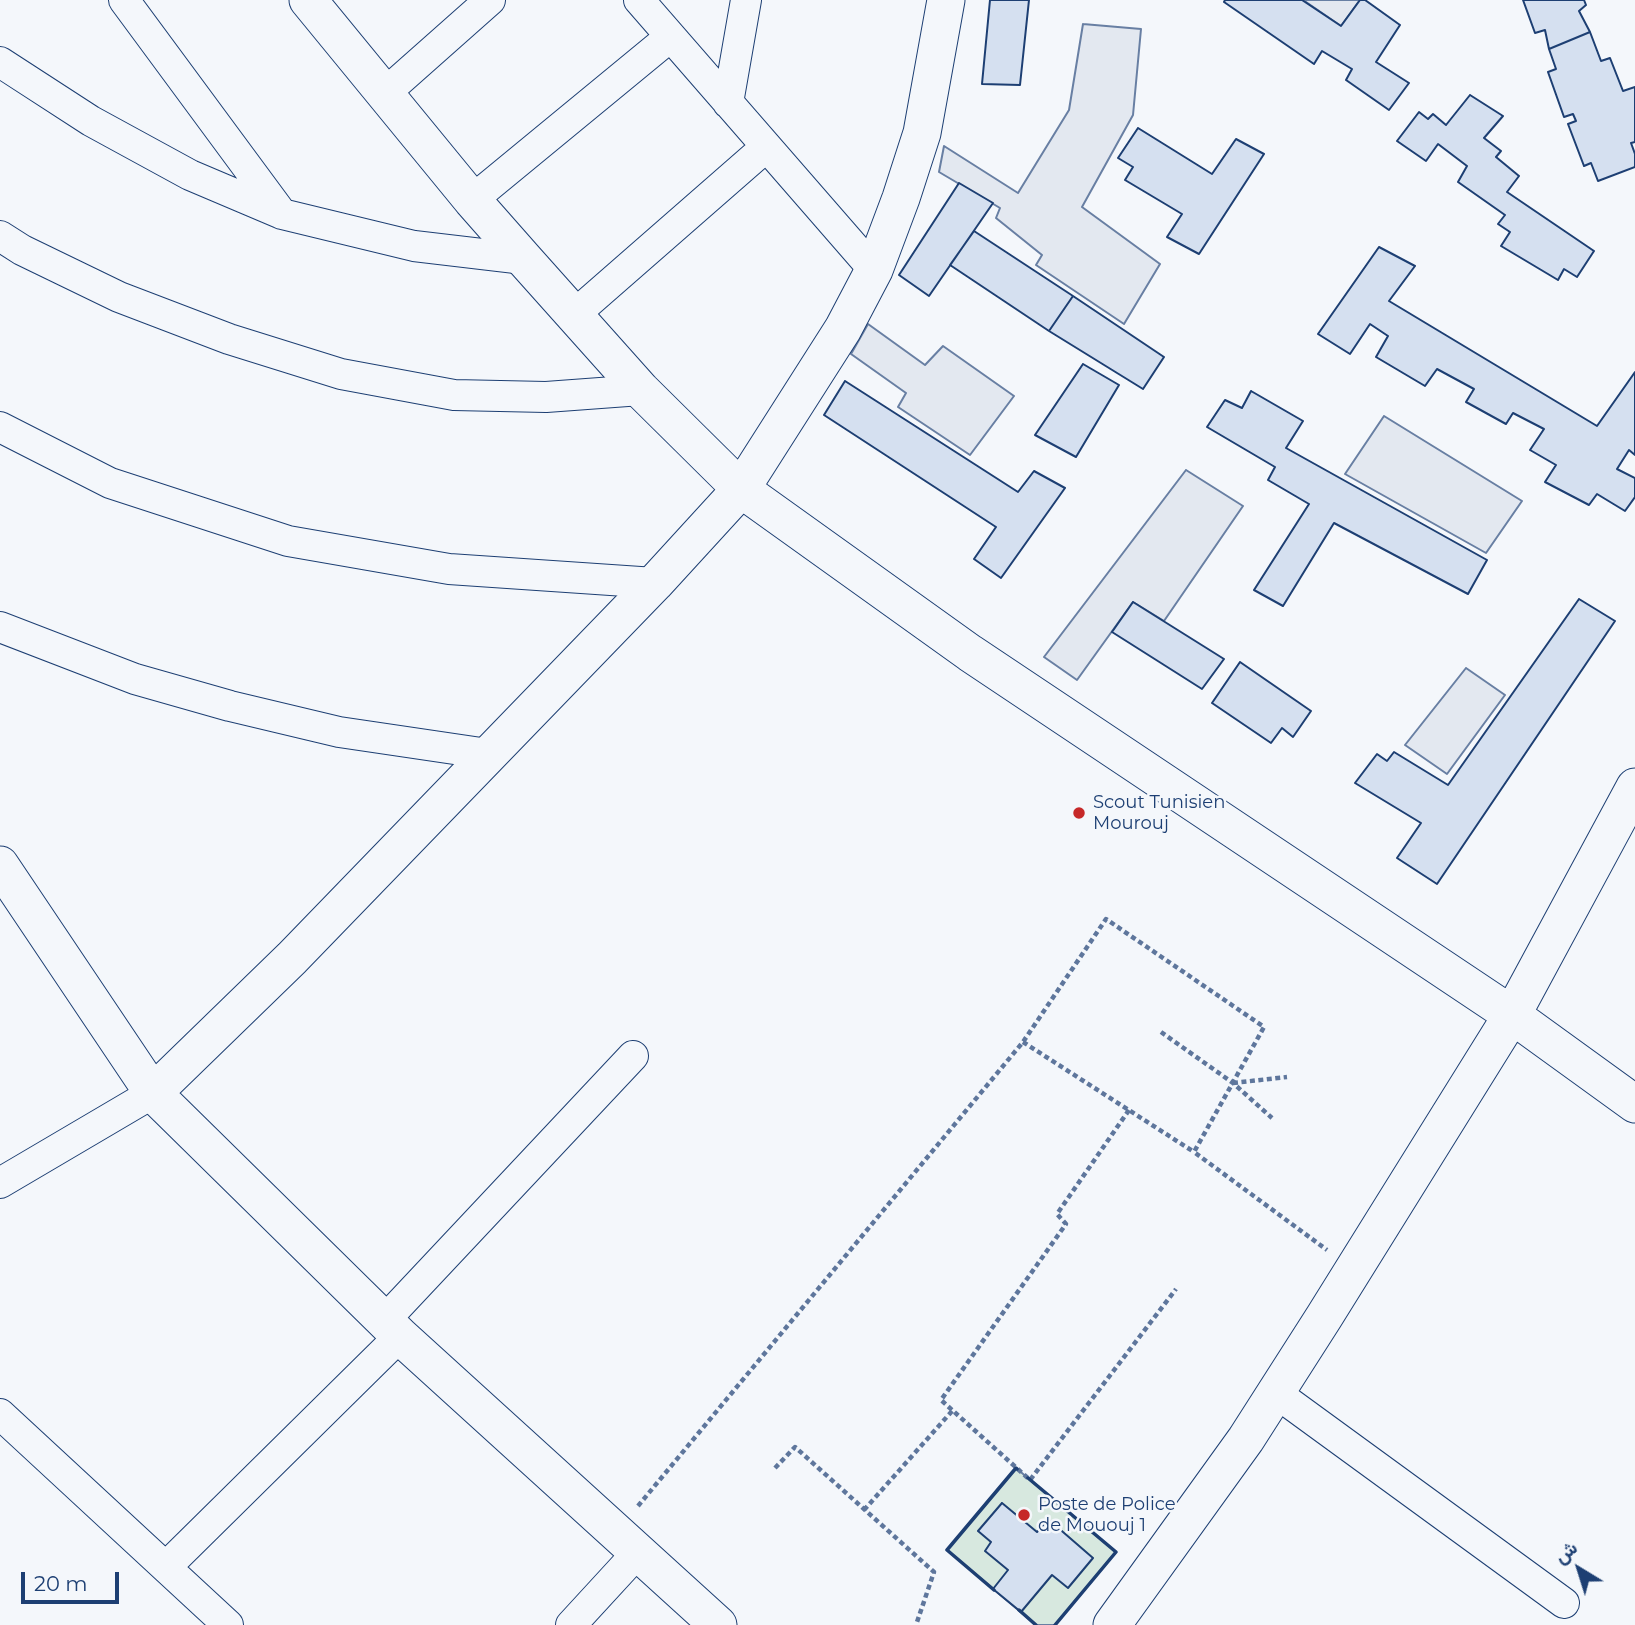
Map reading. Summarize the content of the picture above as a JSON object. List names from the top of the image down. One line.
{"places":["Scout Tunisien Mourouj","Poste de Police de Mououj 1"],"scale_bar":"20 m","north":"top left"}
